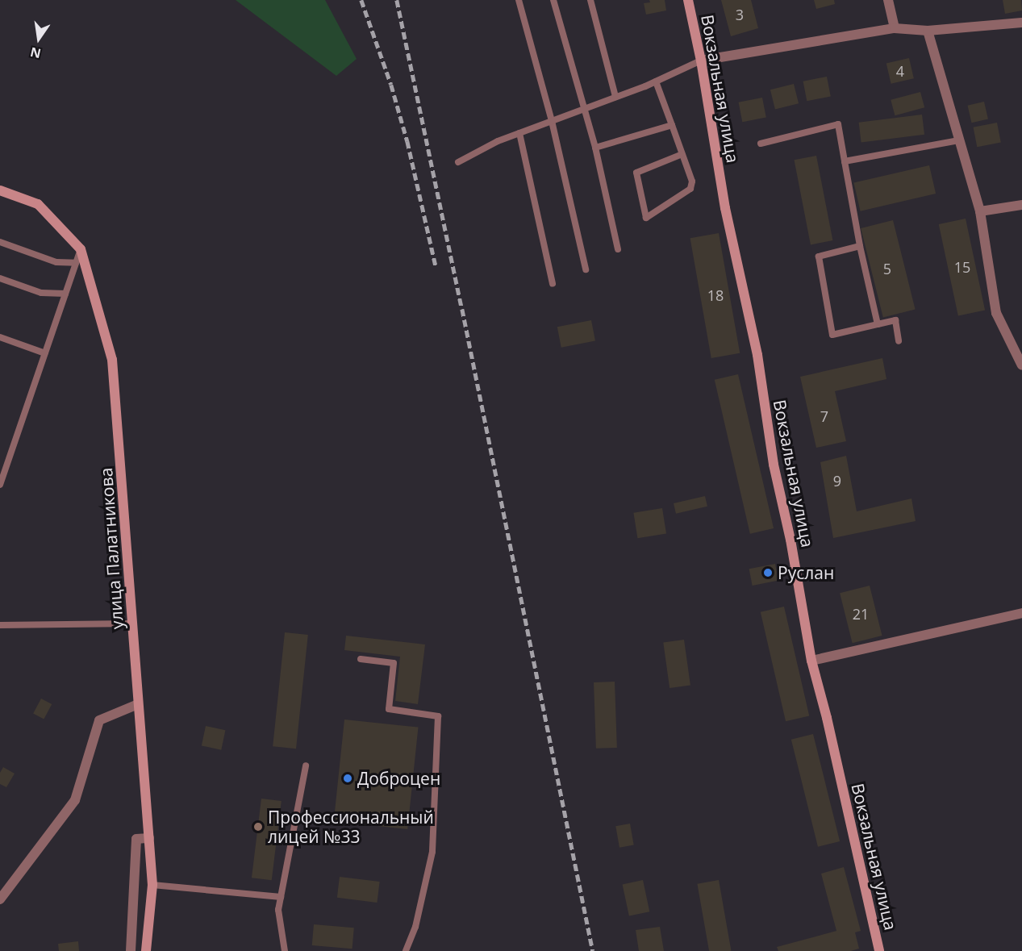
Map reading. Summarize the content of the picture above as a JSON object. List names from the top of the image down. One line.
{"streets":{"main road":["Вокзальная улица","улица Палатникова"]},"places":["Руслан","Доброцен","Профессиональный лицей №33"],"house_numbers":["3","4","15","5","18","7","9","21"],"north":"bottom"}
